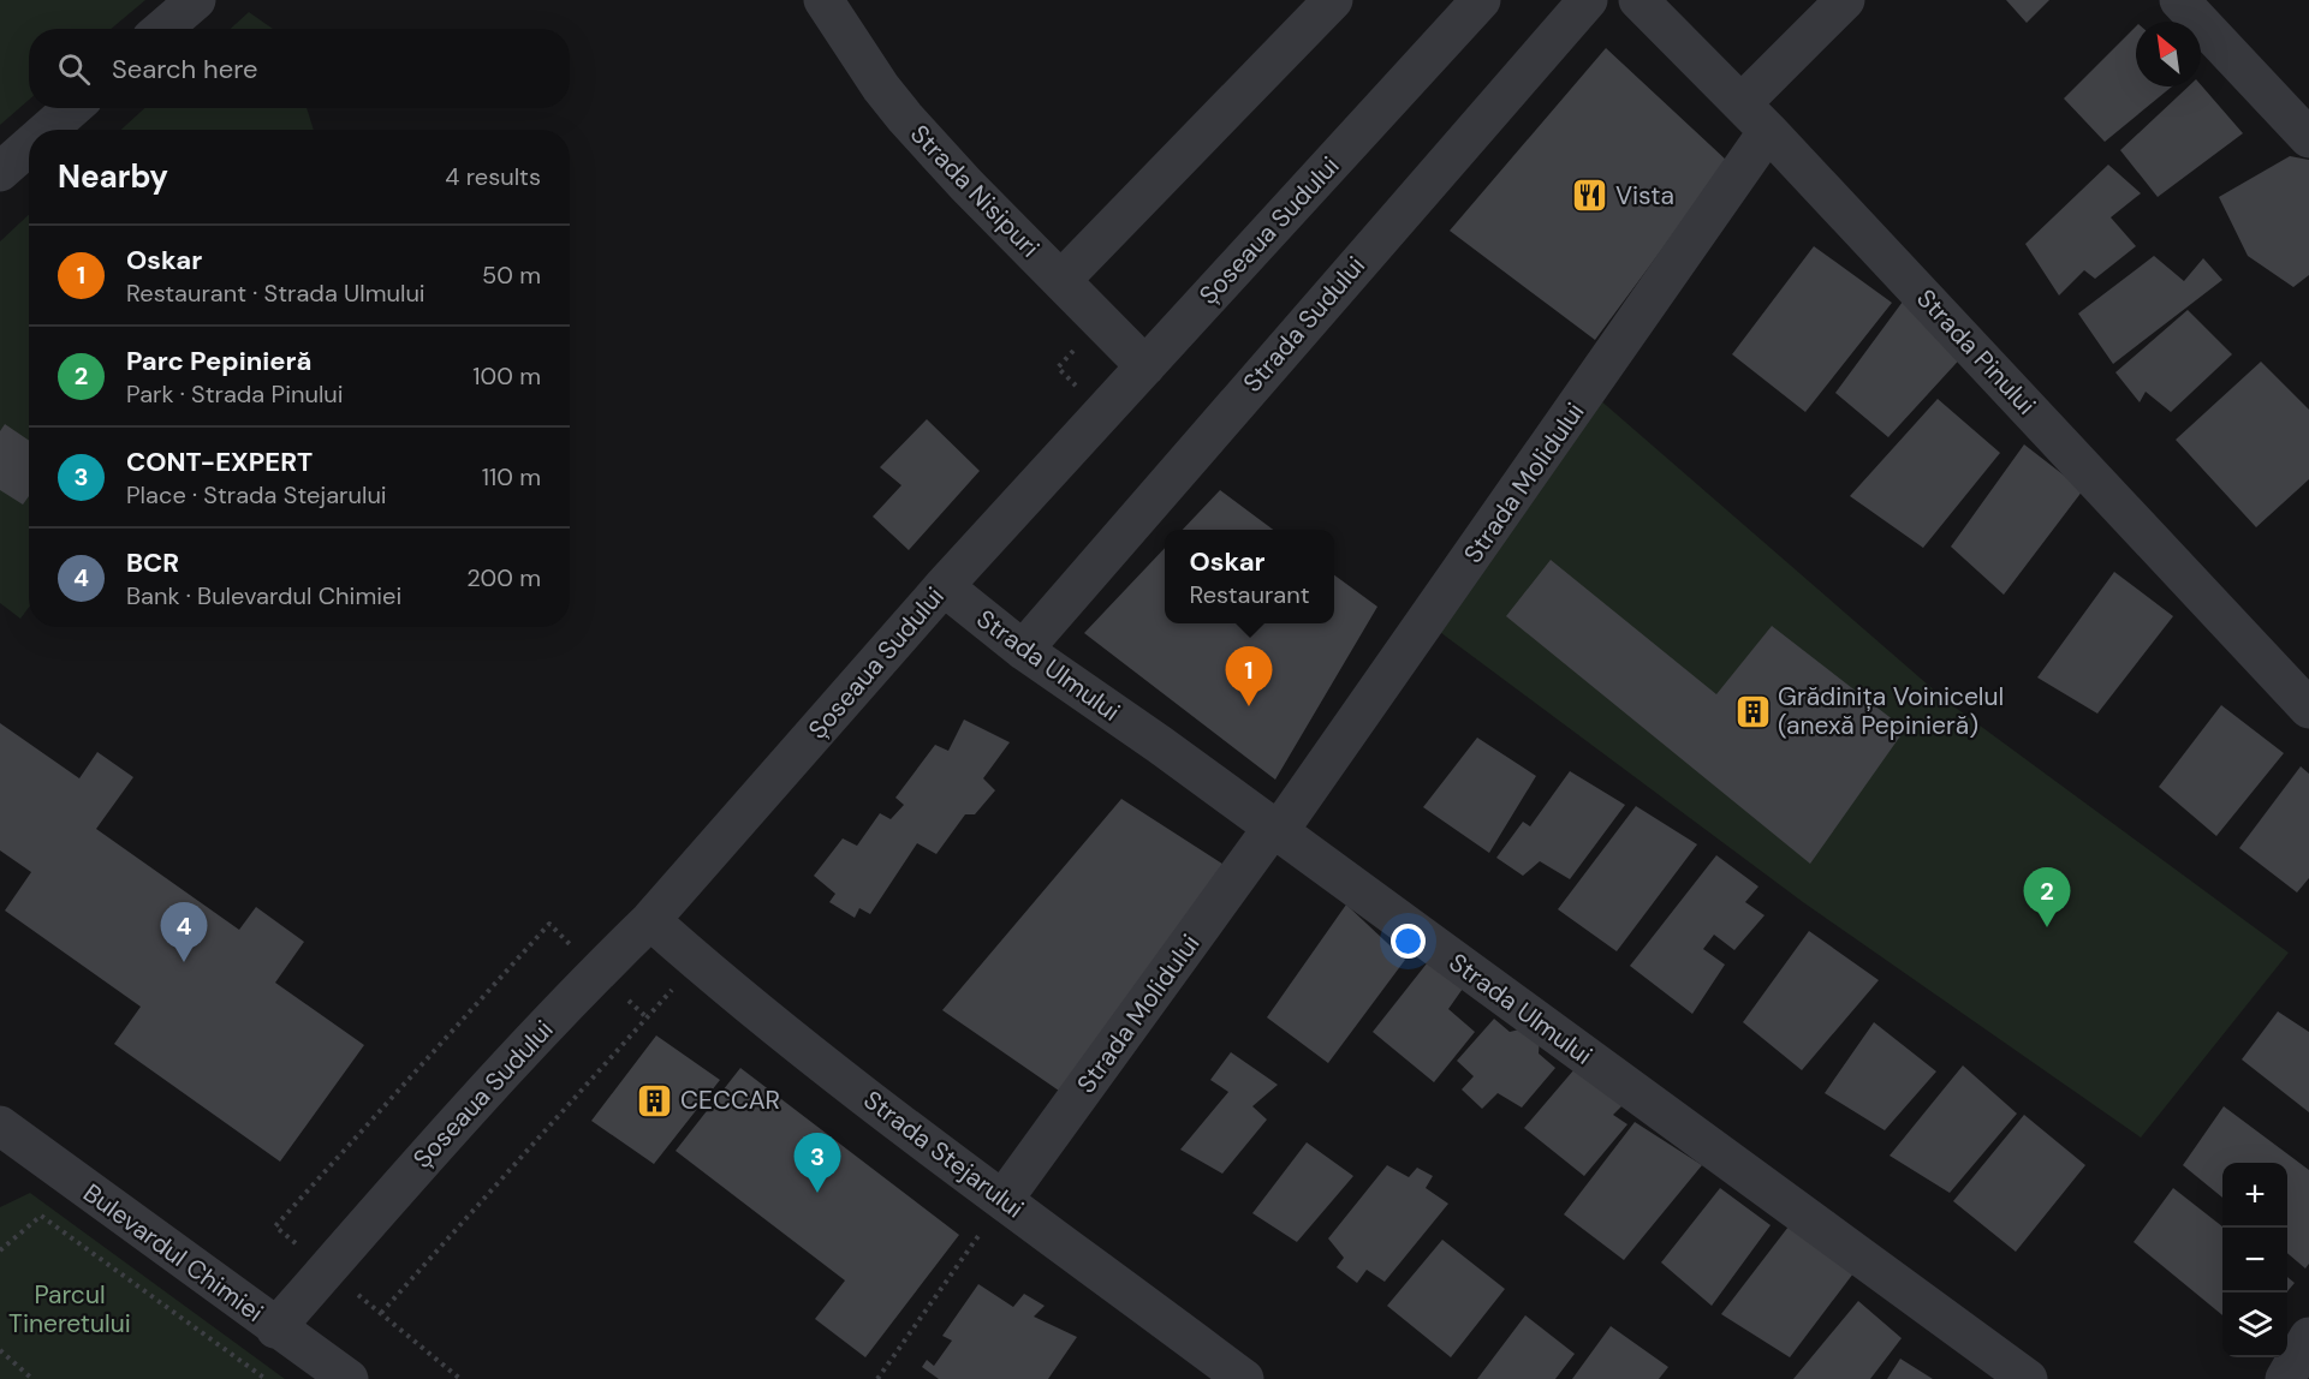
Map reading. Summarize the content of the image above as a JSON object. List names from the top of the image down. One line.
{"streets":{"street":["Strada Nisipuri","Șoseaua Sudului","Strada Sudului","Strada Pinului","Strada Molidului","Strada Ulmului","Strada Stejarului","Bulevardul Chimiei"]},"crossings":[["Strada Nisipuri","Șoseaua Sudului"],["Șoseaua Sudului","Strada Ulmului"],["Șoseaua Sudului","Strada Stejarului"],["Șoseaua Sudului","Bulevardul Chimiei"],["Strada Sudului","Strada Ulmului"],["Strada Pinului","Strada Molidului"],["Strada Molidului","Strada Ulmului"],["Strada Molidului","Strada Stejarului"]],"parks":["Parcul Tineretului"],"places":{"restaurant":["Vista"],"building":["Grădinița Voinicelul (anexă Pepinieră)","CECCAR"]},"north":"top left","page":{"search":"Search here","heading":["Nearby","4 results"],"list":[{"mark":"1","name":"Oskar","note":"Restaurant · Strada Ulmului","value":"50 m"},{"mark":"2","name":"Parc Pepinieră","note":"Park · Strada Pinului","value":"100 m"},{"mark":"3","name":"CONT-EXPERT","note":"Place · Strada Stejarului","value":"110 m"},{"mark":"4","name":"BCR","note":"Bank · Bulevardul Chimiei","value":"200 m"}],"popup":["Oskar","Restaurant"],"pins":["1","2","4","3"],"map_buttons":["+","−"]}}
